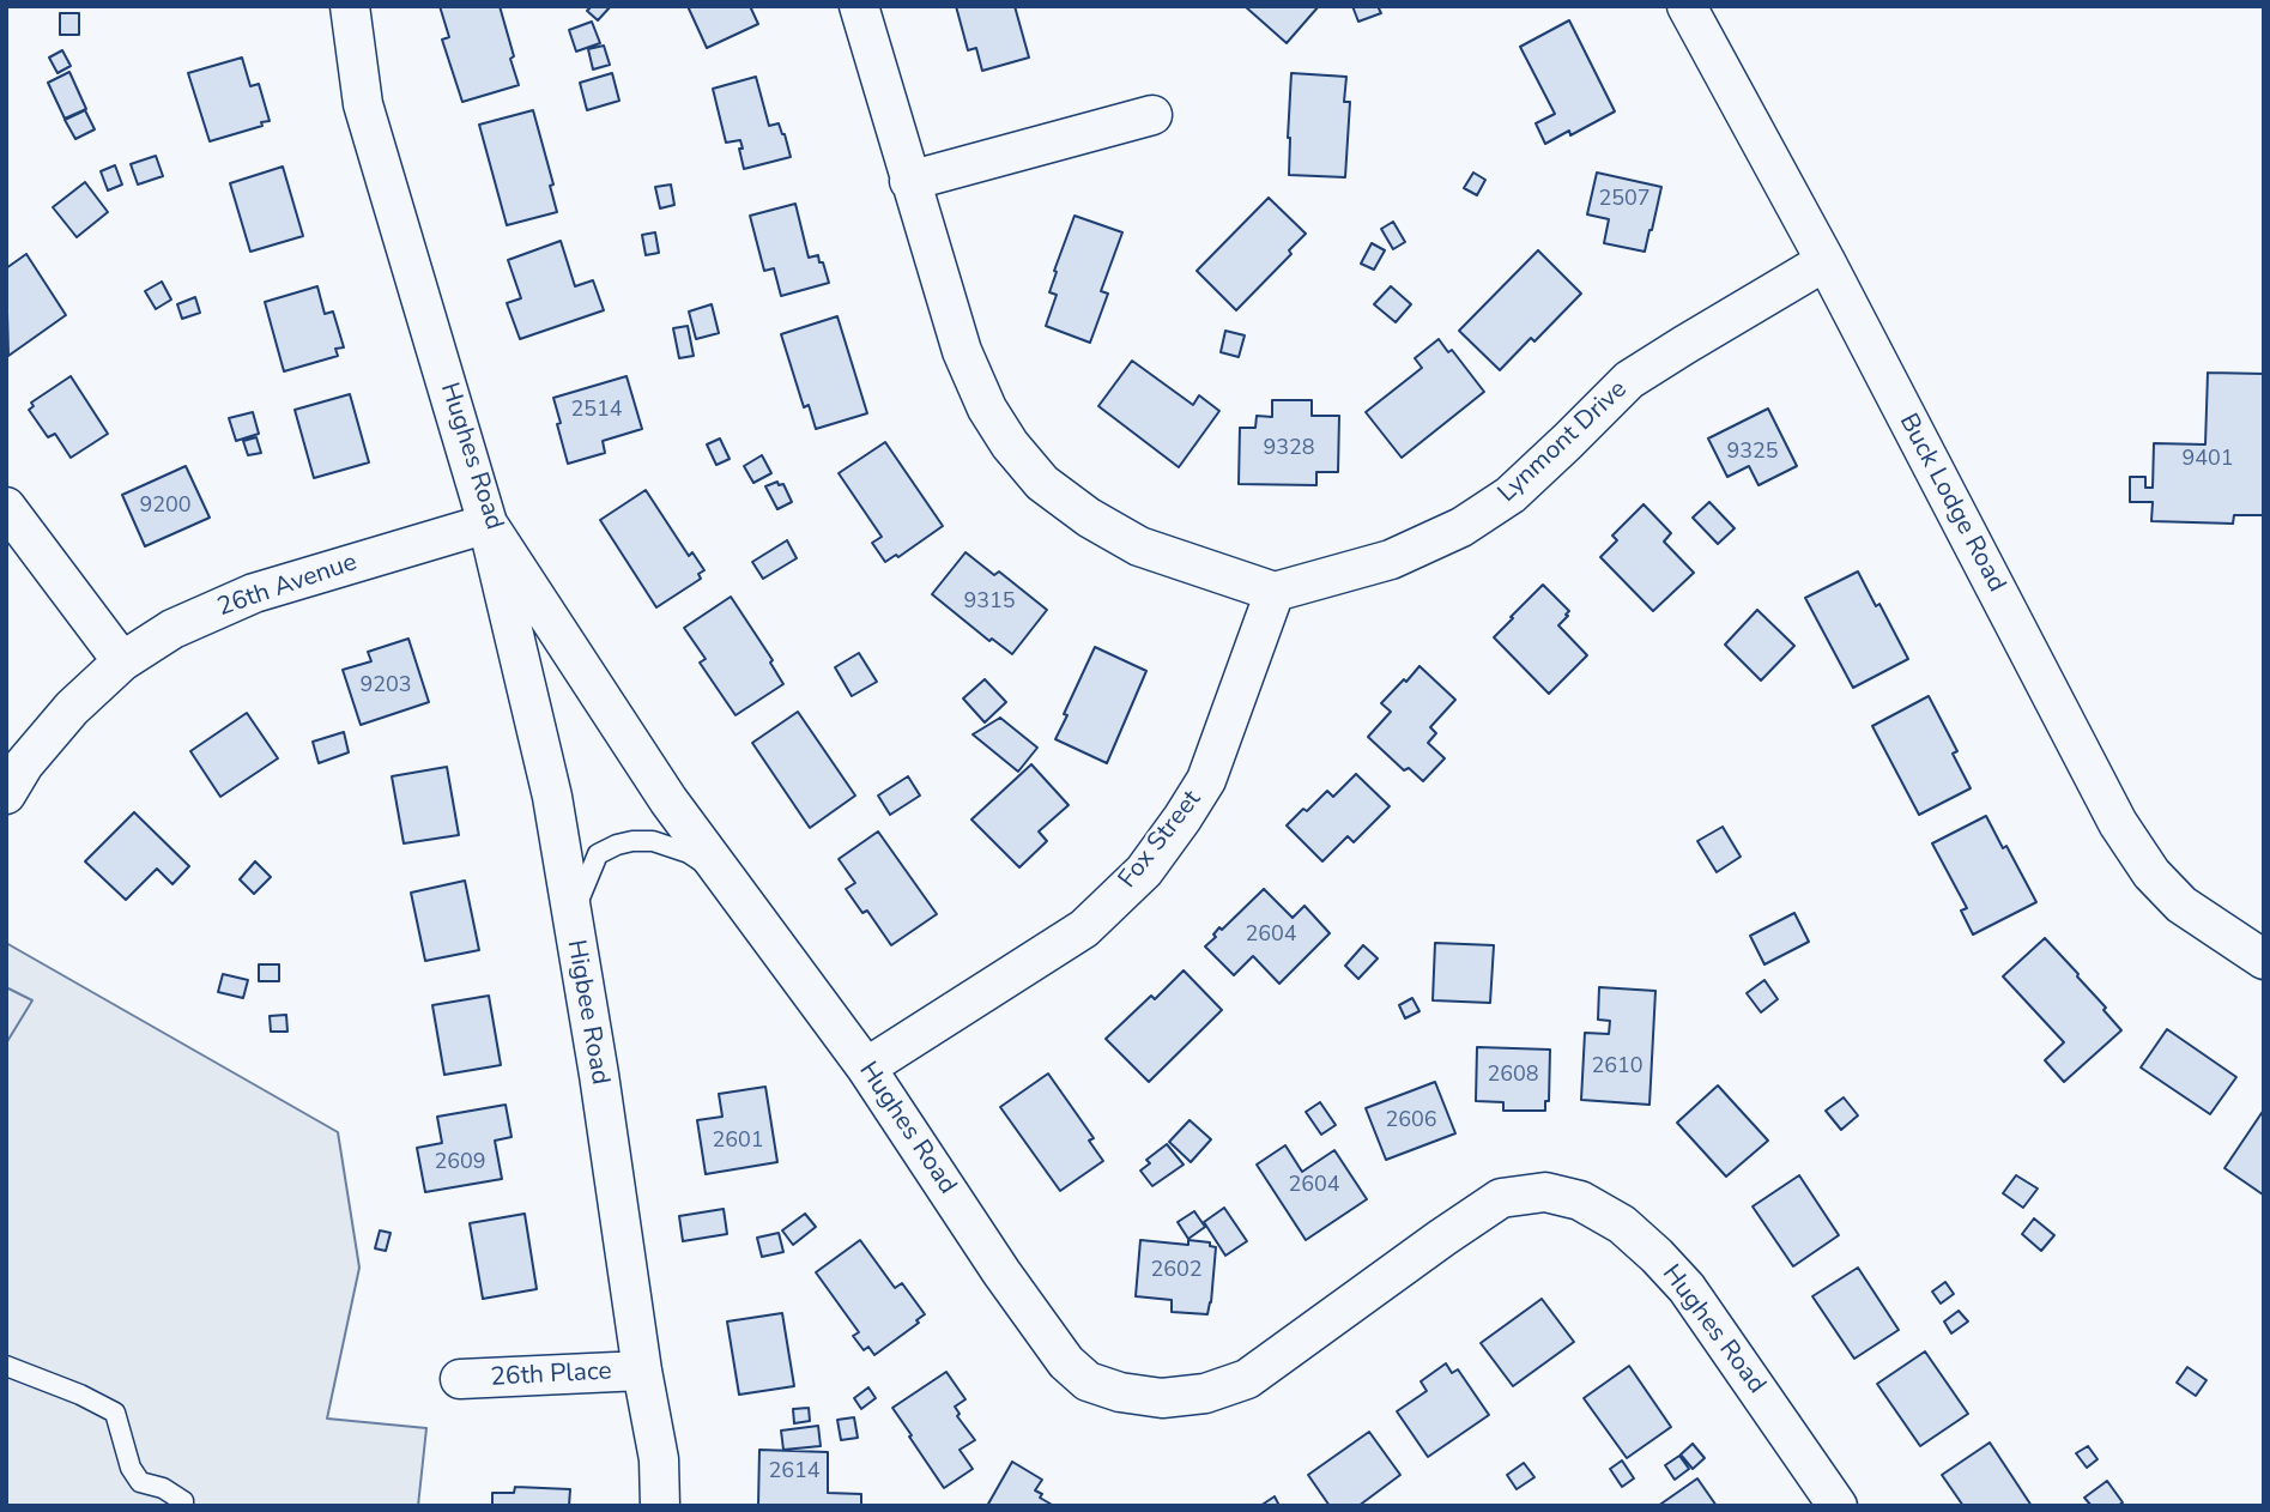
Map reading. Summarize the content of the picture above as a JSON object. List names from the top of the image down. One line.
{"streets":{"street":["Lynmont Drive","Hughes Road","Buck Lodge Road","26th Avenue","Fox Street","Higbee Road","26th Place"]},"crossings":[["Lynmont Drive","Buck Lodge Road"],["Lynmont Drive","Fox Street"],["Hughes Road","26th Avenue"],["Hughes Road","Fox Street"],["Hughes Road","Higbee Road"],["26th Avenue","Higbee Road"],["Higbee Road","26th Place"]],"house_numbers":["2507","2514","9328","9325","9401","9200","9315","9203","2604","2610","2608","2606","2601","2609","2604","2602","2614"]}
